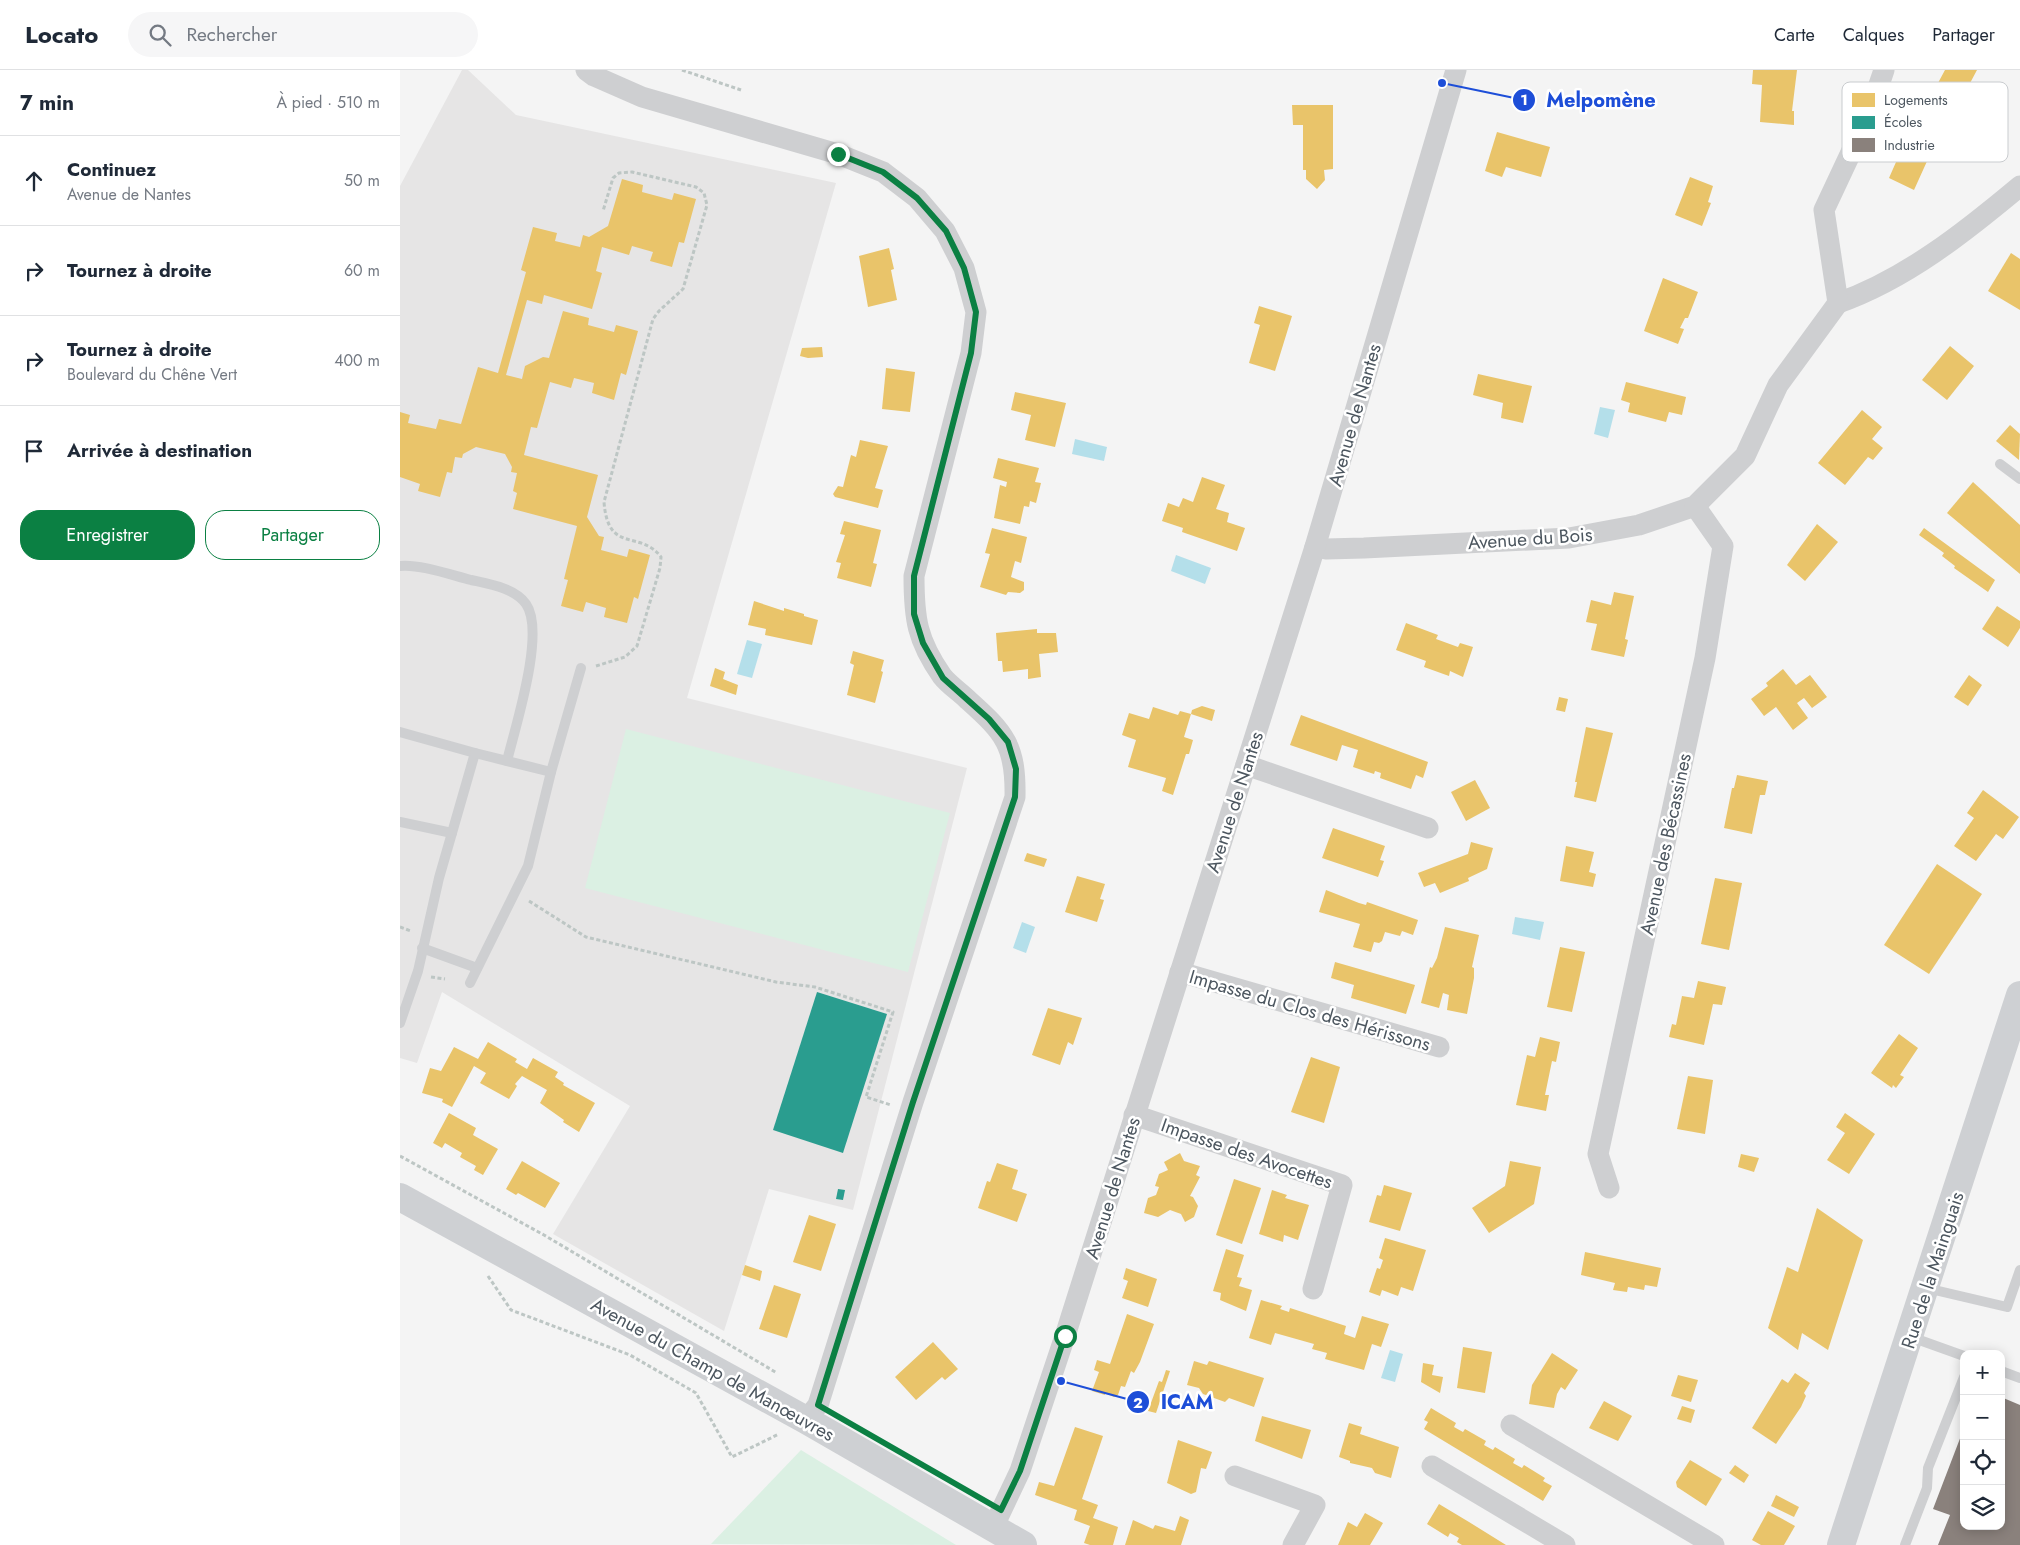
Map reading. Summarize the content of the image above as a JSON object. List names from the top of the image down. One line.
{"streets":{"street":["Avenue de Nantes","Avenue du Bois","Avenue des Bécassines","Impasse du Clos des Hérissons","Impasse des Avocettes","Rue de la Mainguais","Avenue du Champ de Manœuvres"]},"crossings":[["Avenue de Nantes","Avenue du Bois"],["Avenue de Nantes","Impasse du Clos des Hérissons"],["Avenue de Nantes","Impasse des Avocettes"],["Avenue de Nantes","Avenue du Champ de Manœuvres"],["Avenue du Bois","Avenue des Bécassines"]],"places":["Melpomène","ICAM"],"legend":["Logements","Écoles","Industrie"],"page":{"header":"Locato","search":"Rechercher","nav":["Carte","Calques","Partager"],"heading":["7 min","À pied · 510 m"],"list":[["Continuez","Avenue de Nantes","50 m"],["Tournez à droite","60 m"],["Tournez à droite","Boulevard du Chêne Vert","400 m"],"Arrivée à destination"],"buttons":["Enregistrer","Partager"],"map_buttons":["+","−"]}}
